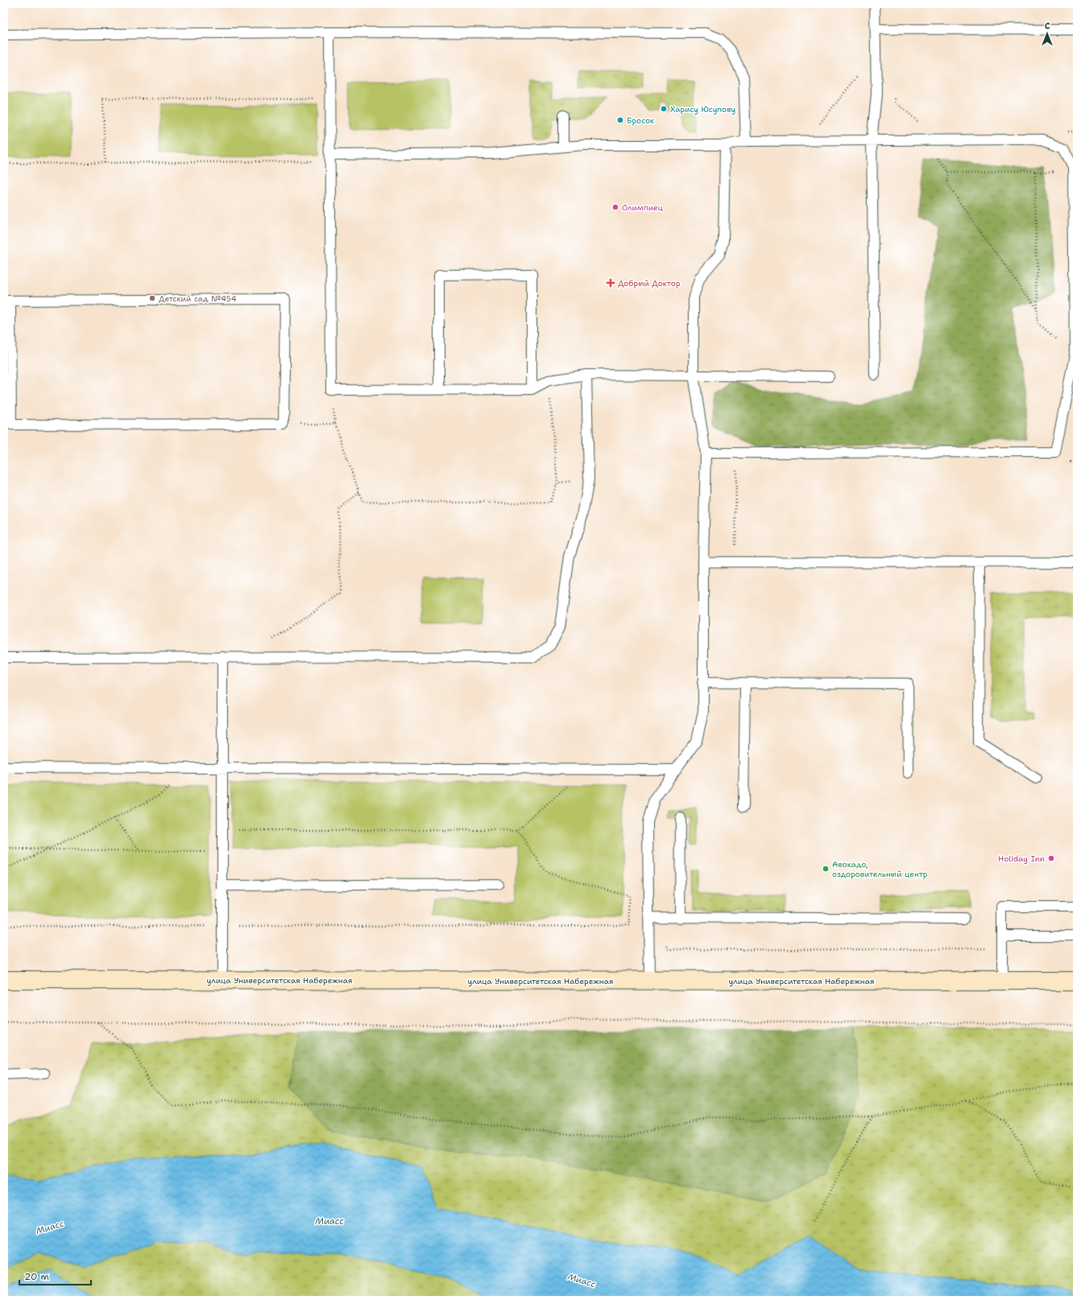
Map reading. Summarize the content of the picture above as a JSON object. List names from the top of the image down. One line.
{"streets":{"main road":["улица Университетская Набережная"]},"water":["Миасс"],"places":{"other":["Харису Юсупову","Бросок","Олимпиец","Детский сад №454","Holiday Inn","Авокадо, оздоровительный центр"],"health":["Добрый Доктор"]},"scale_bar":"20 m","north":"top"}
